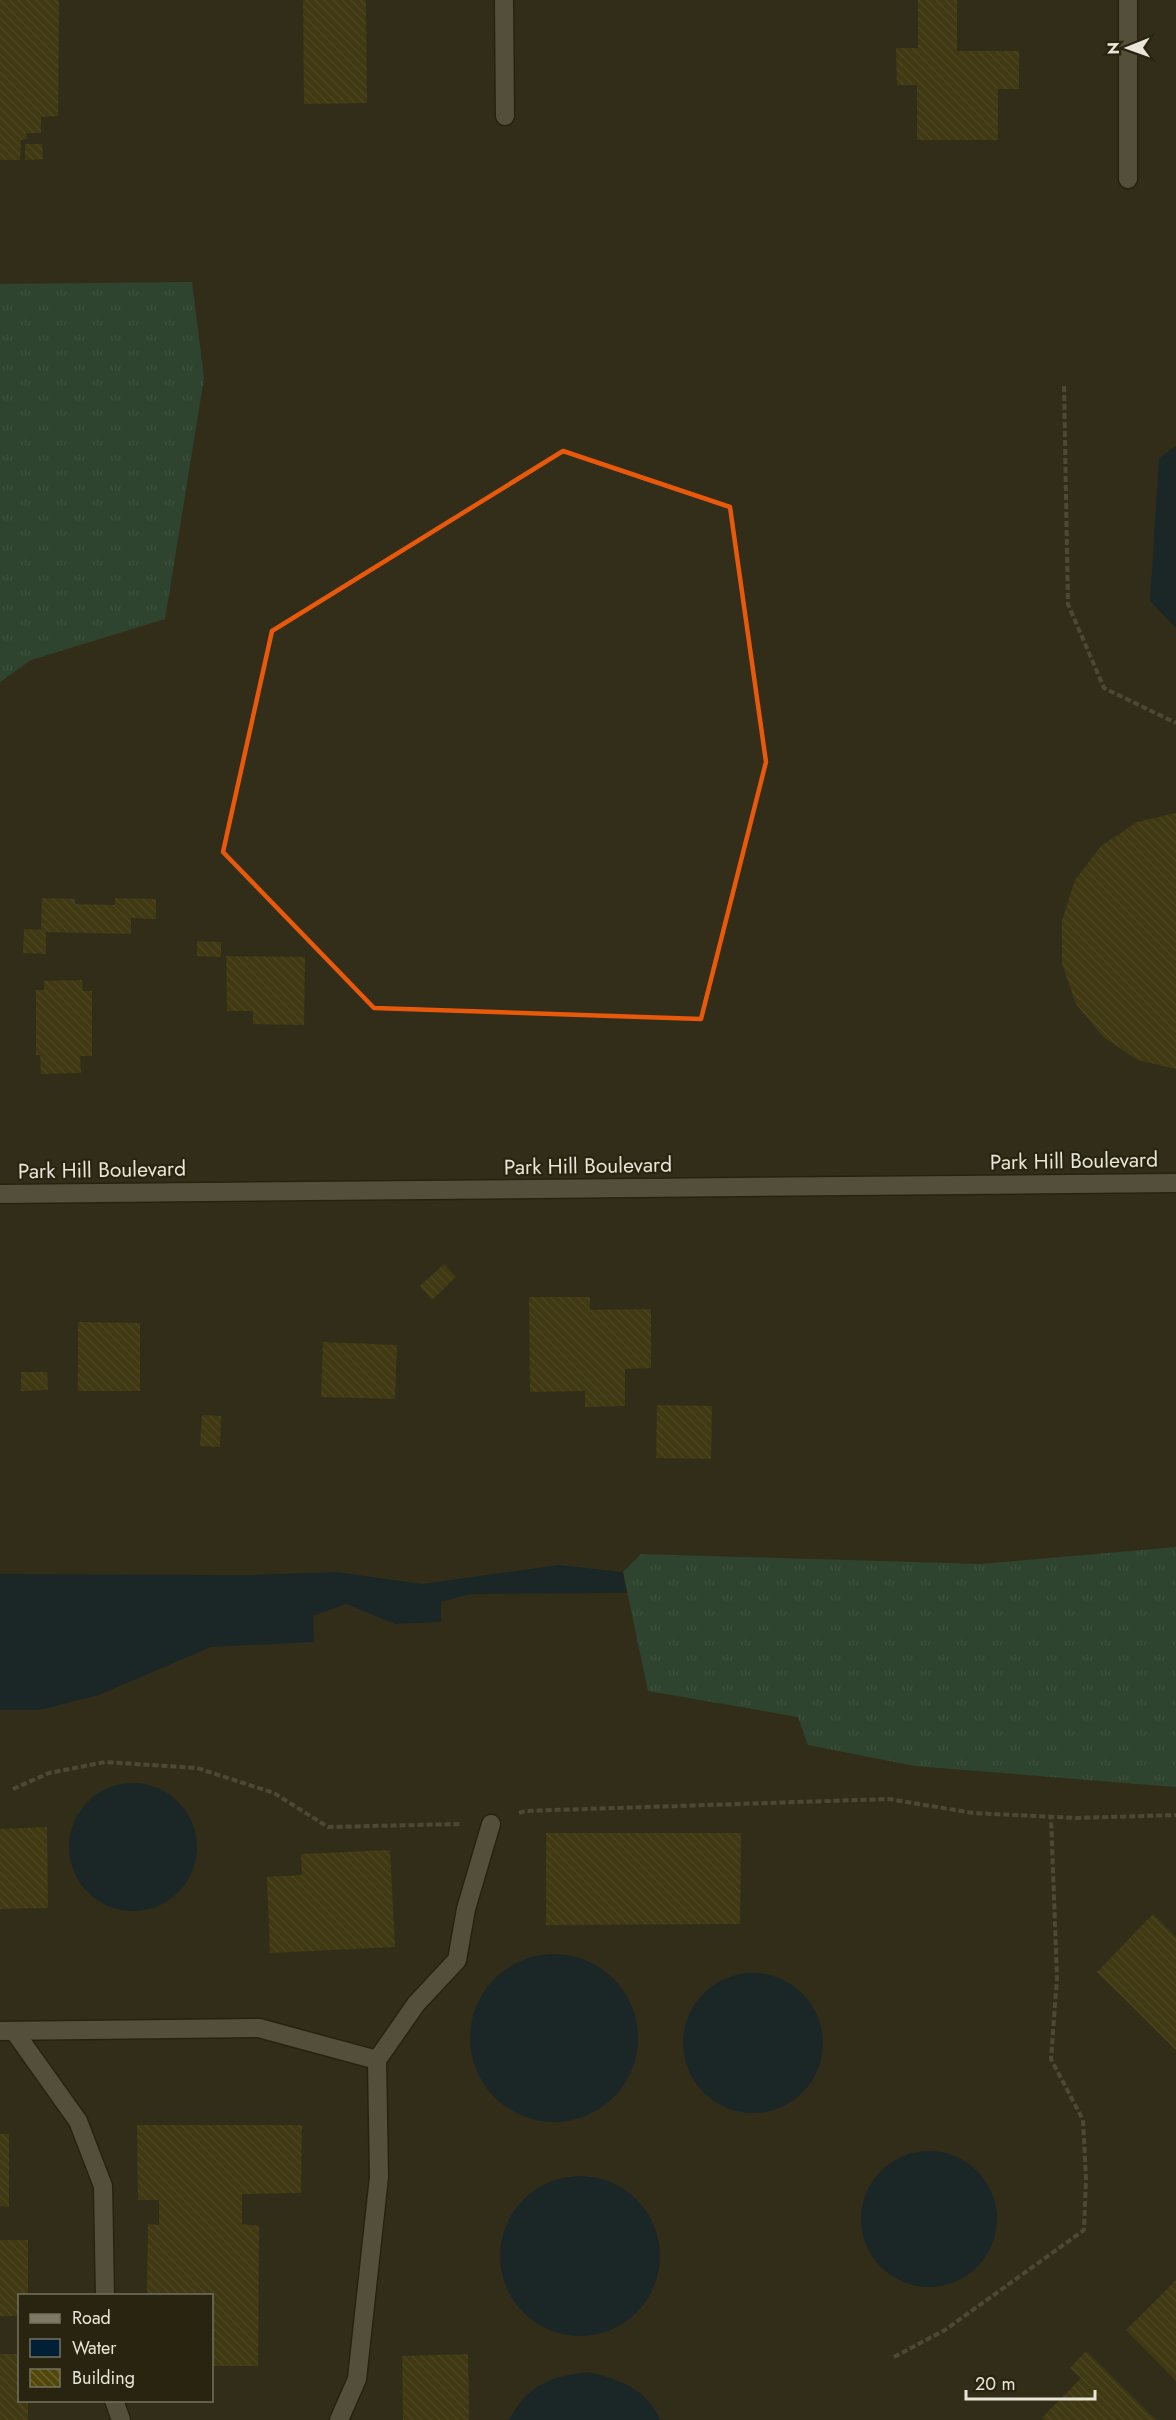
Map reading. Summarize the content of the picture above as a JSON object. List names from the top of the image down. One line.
{"streets":{"street":["Park Hill Boulevard"]},"legend":["Road","Water","Building"],"scale_bar":"20 m","north":"left"}
